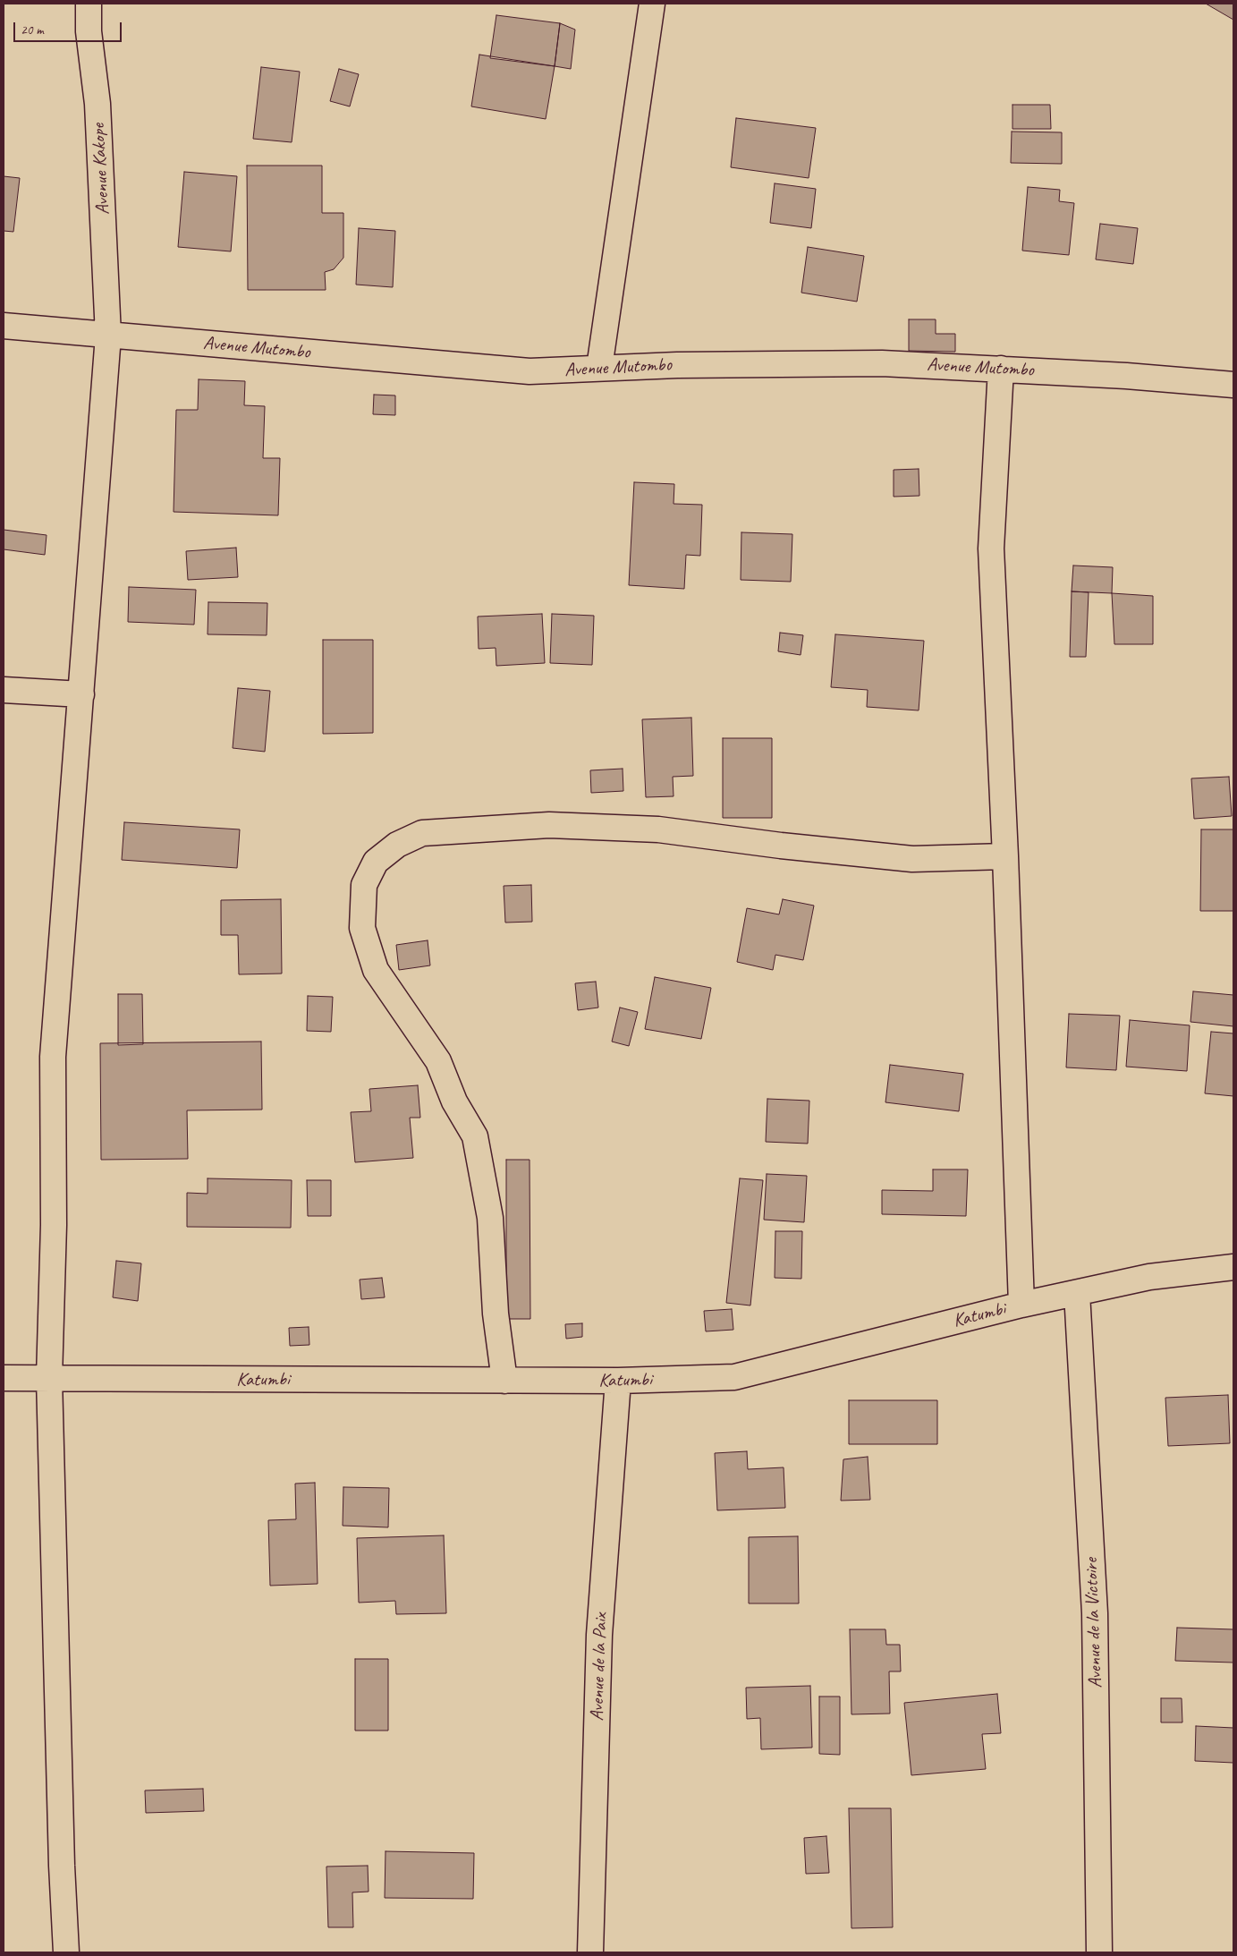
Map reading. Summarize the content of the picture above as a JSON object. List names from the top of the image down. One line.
{"streets":{"street":["Avenue Kakope","Avenue Mutombo","Katumbi","Avenue de la Victoire","Avenue de la Paix"]},"crossings":[["Avenue Kakope","Avenue Mutombo"],["Avenue Kakope","Katumbi"],["Katumbi","Avenue de la Victoire"],["Katumbi","Avenue de la Paix"]],"scale_bar":"20 m"}
